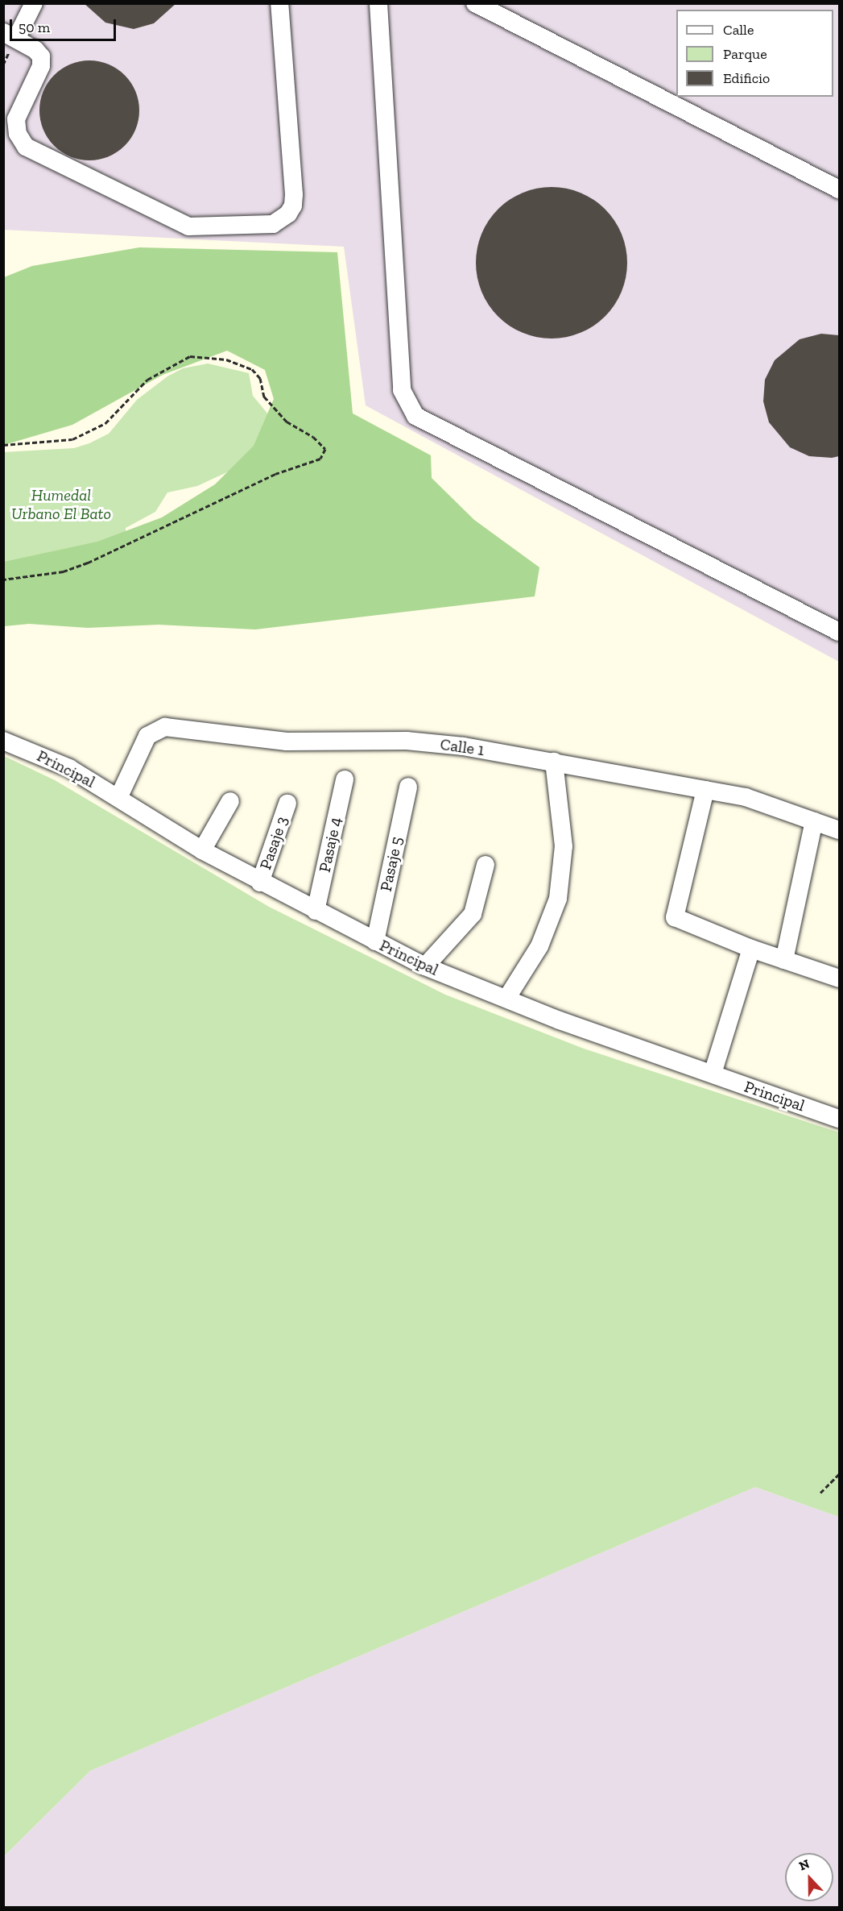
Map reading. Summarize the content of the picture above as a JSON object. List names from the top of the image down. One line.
{"streets":{"street":["Calle 1","Principal","Pasaje 3","Pasaje 4","Pasaje 5"]},"crossings":[["Calle 1","Principal"],["Principal","Pasaje 3"],["Principal","Pasaje 4"],["Principal","Pasaje 5"]],"parks":["Humedal Urbano El Bato"],"legend":["Calle","Parque","Edificio"],"scale_bar":"50 m","north":"top"}
